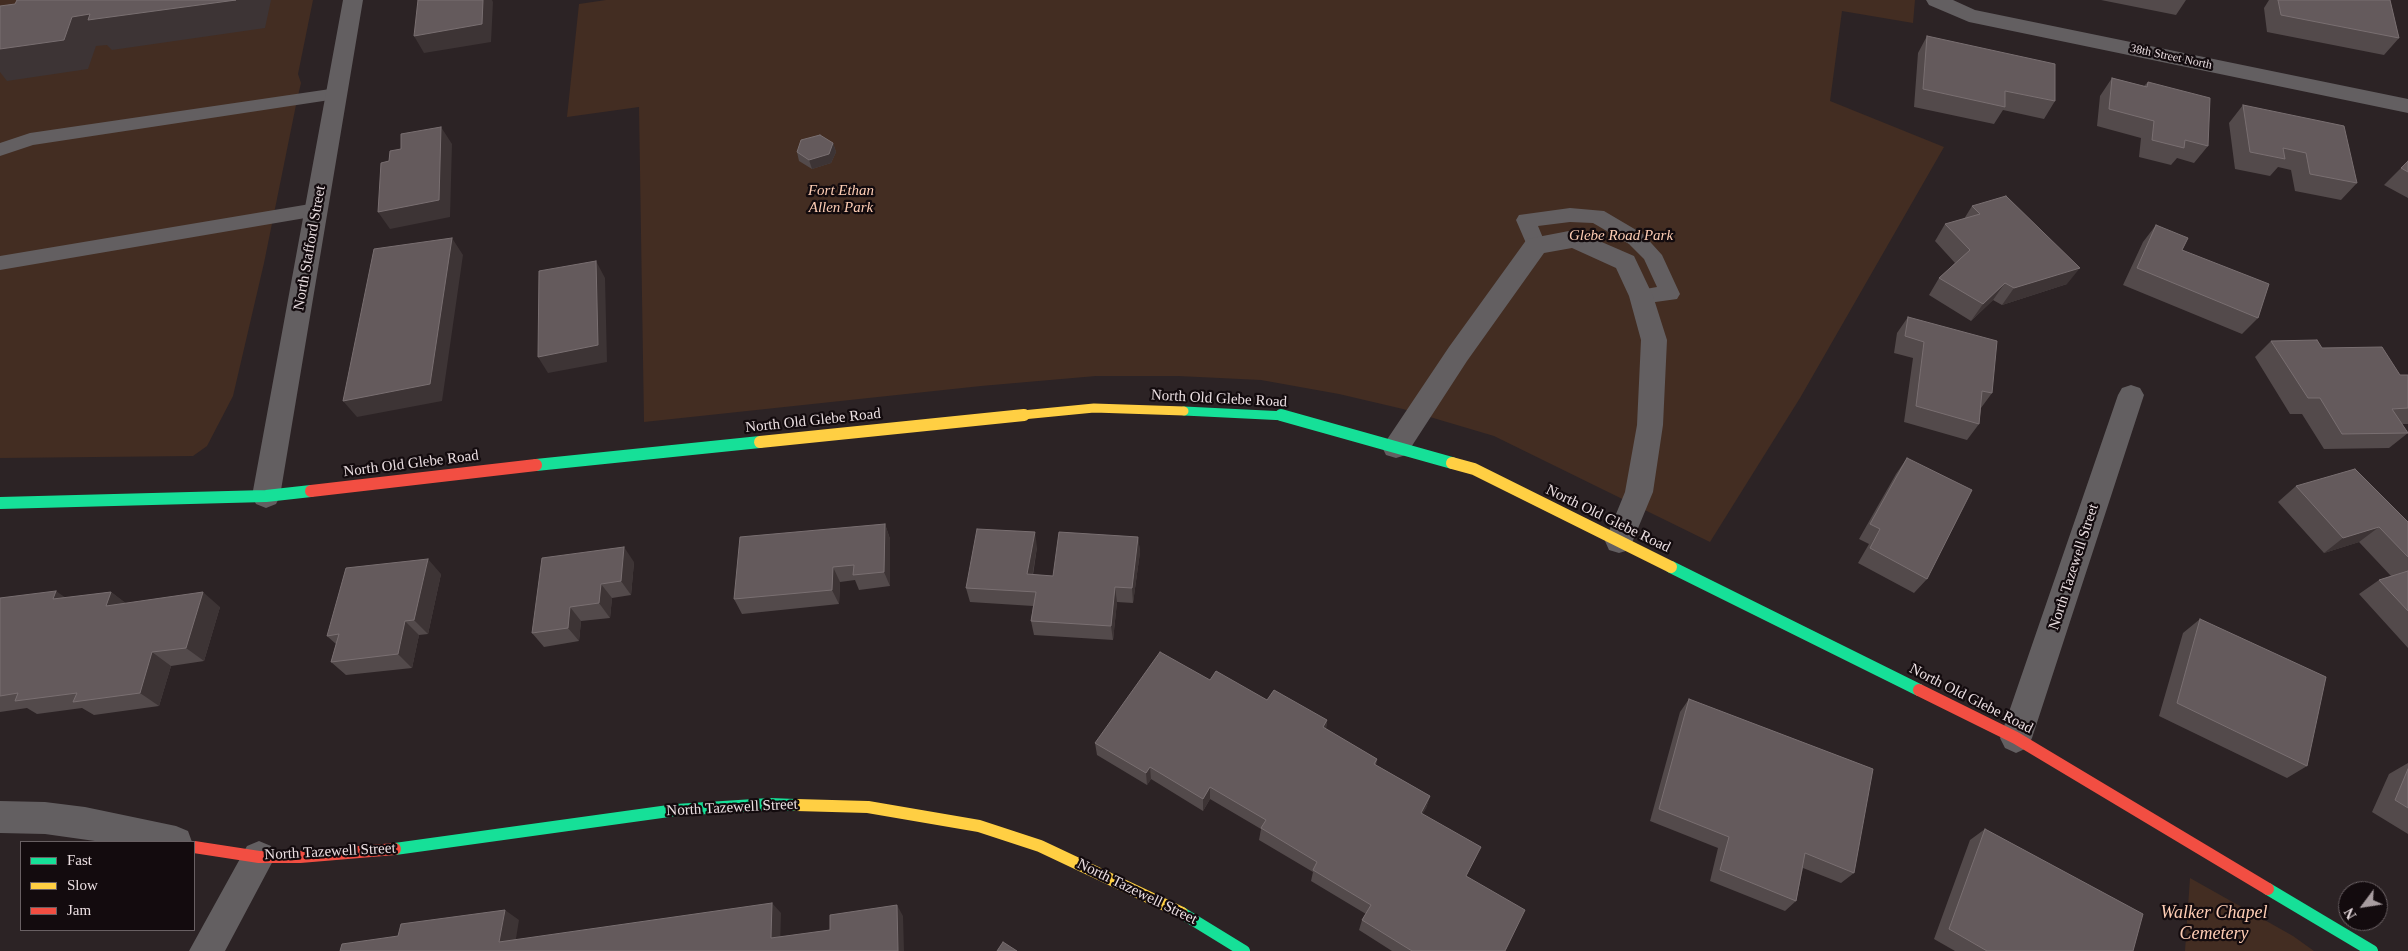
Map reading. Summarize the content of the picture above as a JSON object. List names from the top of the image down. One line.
{"streets":{"street":["38th Street North","North Stafford Street","North Old Glebe Road","North Tazewell Street"]},"crossings":[["North Stafford Street","North Old Glebe Road"],["North Old Glebe Road","North Tazewell Street"]],"parks":["Fort Ethan Allen Park","Glebe Road Park","Walker Chapel Cemetery"],"legend":["Fast","Slow","Jam"],"north":"bottom left"}
